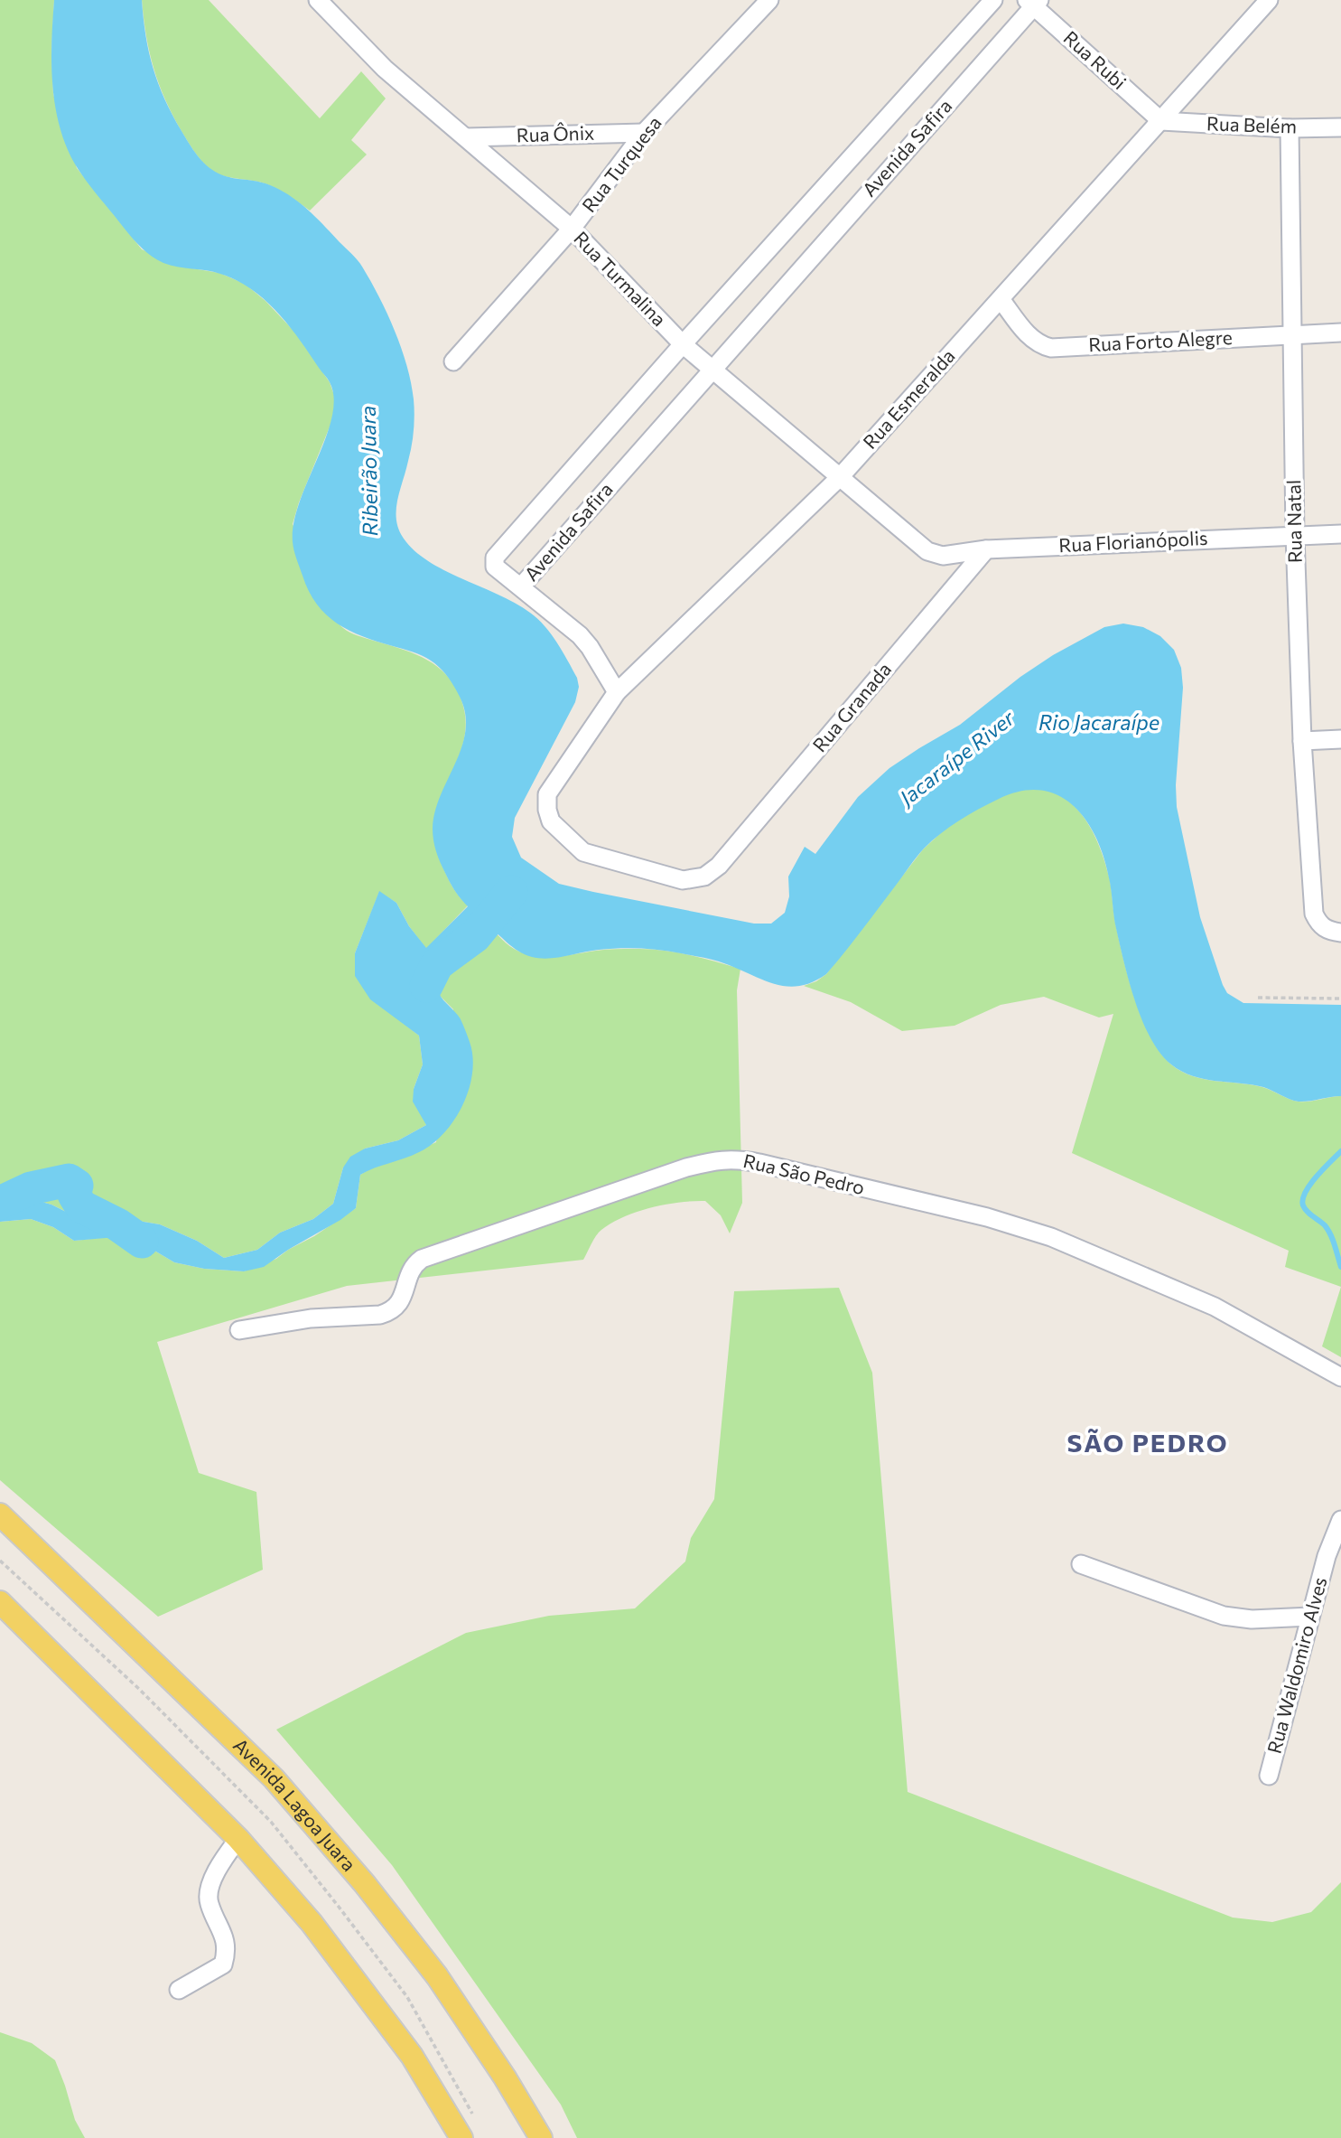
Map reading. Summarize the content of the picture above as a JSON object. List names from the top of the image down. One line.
{"streets":{"main road":["Avenida Lagoa Juara"],"street":["Rua Rubi","Rua Belém","Rua Ônix","Avenida Safira","Rua Turquesa","Rua Turmalina","Rua Forto Alegre","Rua Esmeralda","Rua Natal","Rua Florianópolis","Rua Granada","Rua São Pedro","Rua Waldomiro Alves"]},"crossings":[["Rua Rubi","Rua Belém"],["Rua Rubi","Avenida Safira"],["Rua Rubi","Rua Esmeralda"],["Rua Belém","Rua Esmeralda"],["Rua Belém","Rua Natal"],["Rua Ônix","Rua Turquesa"],["Rua Ônix","Rua Turmalina"],["Avenida Safira","Rua Turmalina"],["Rua Turquesa","Rua Turmalina"],["Rua Turmalina","Rua Esmeralda"],["Rua Turmalina","Rua Florianópolis"],["Rua Forto Alegre","Rua Esmeralda"],["Rua Forto Alegre","Rua Natal"],["Rua Esmeralda","Rua Granada"],["Rua Natal","Rua Florianópolis"],["Rua Florianópolis","Rua Granada"]],"districts":["SÃO PEDRO"],"water":["Ribeirão Juara","Rio Jacaraípe","Jacaraípe River"]}
